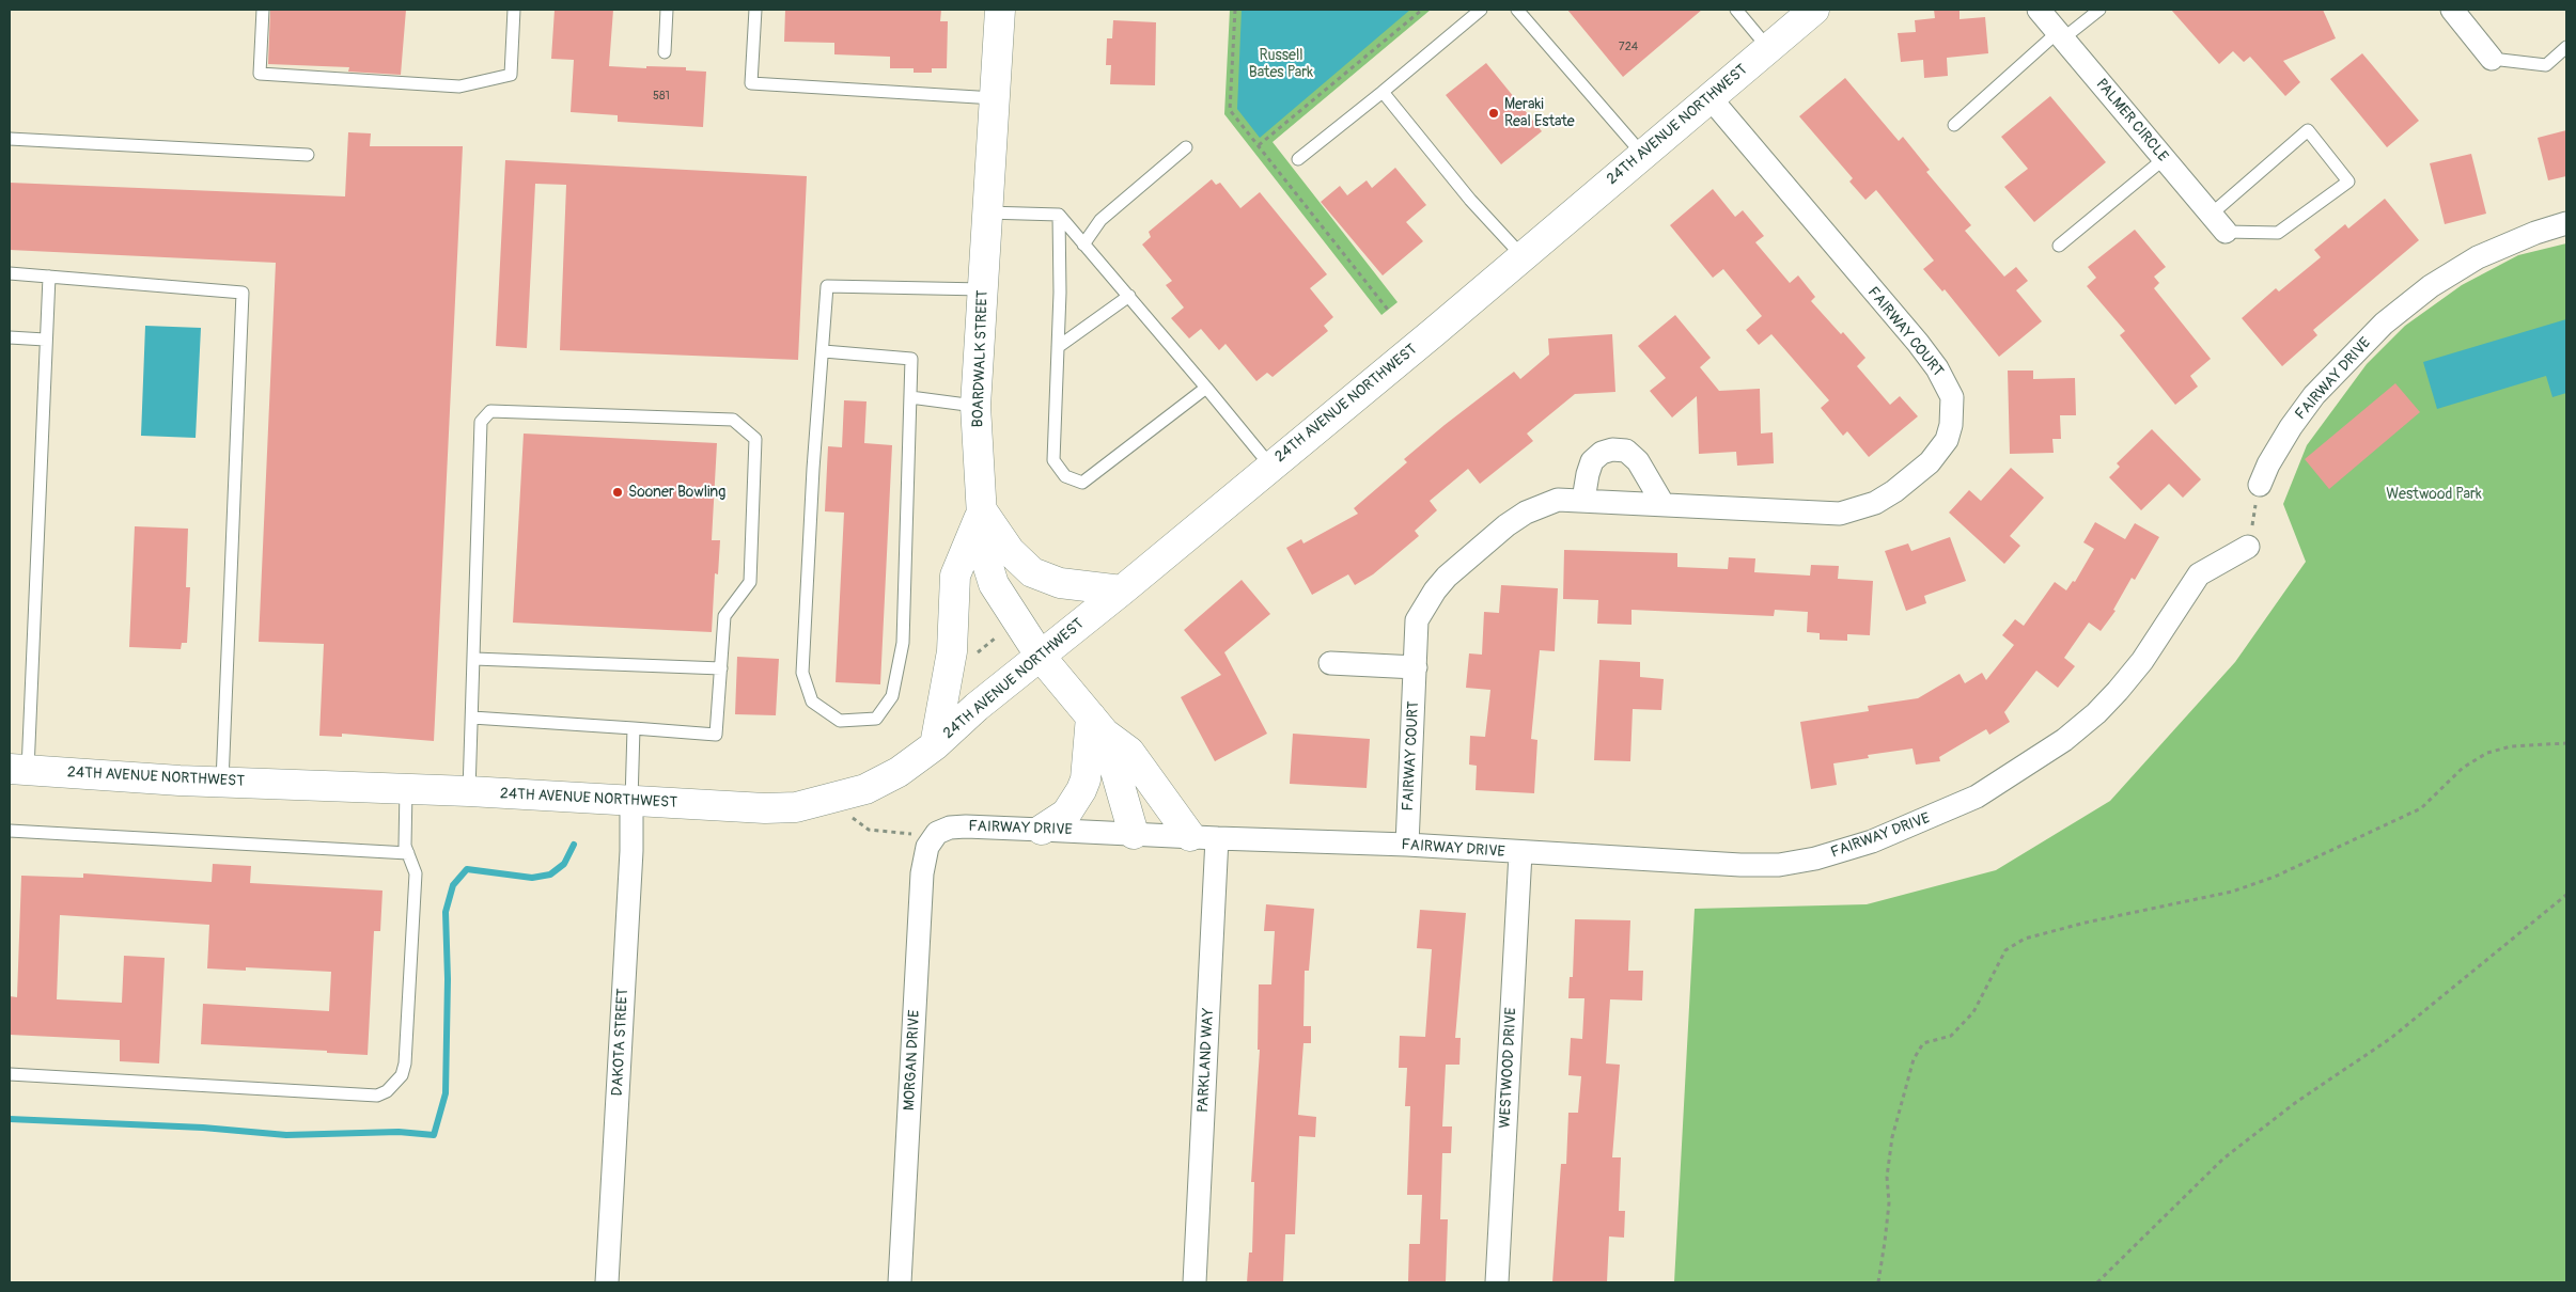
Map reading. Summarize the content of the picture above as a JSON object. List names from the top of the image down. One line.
{"streets":{"main road":["24TH AVENUE NORTHWEST","BOARDWALK STREET"],"street":["PALMER CIRCLE","FAIRWAY COURT","FAIRWAY DRIVE","DAKOTA STREET","MORGAN DRIVE","PARKLAND WAY","WESTWOOD DRIVE"]},"crossings":[["24TH AVENUE NORTHWEST","FAIRWAY COURT"],["24TH AVENUE NORTHWEST","BOARDWALK STREET"],["24TH AVENUE NORTHWEST","DAKOTA STREET"],["FAIRWAY COURT","FAIRWAY DRIVE"],["FAIRWAY DRIVE","MORGAN DRIVE"],["FAIRWAY DRIVE","PARKLAND WAY"],["FAIRWAY DRIVE","WESTWOOD DRIVE"]],"parks":["Russell Bates Park","Westwood Park"],"places":["Meraki Real Estate","Sooner Bowling"],"house_numbers":["724","581"]}
